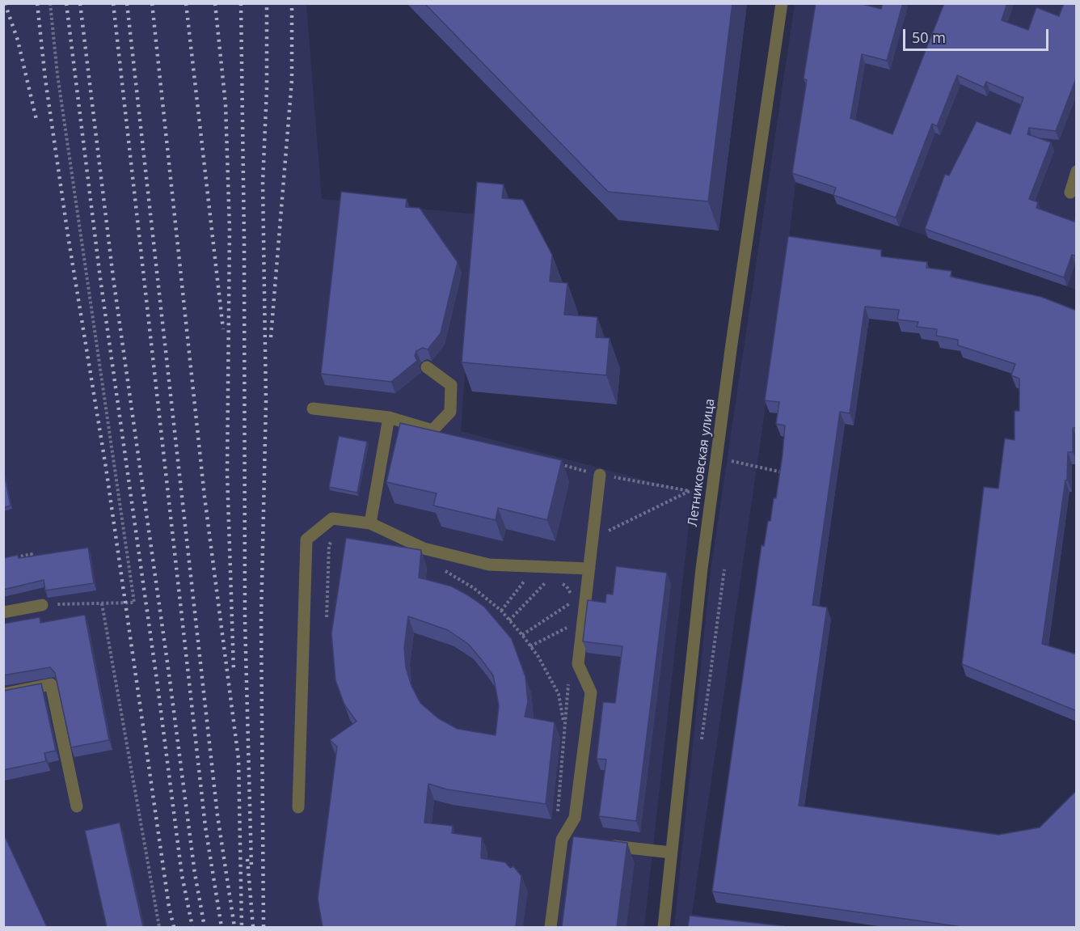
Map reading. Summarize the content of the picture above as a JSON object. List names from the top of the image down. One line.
{"streets":{"street":["Летниковская улица"]},"scale_bar":"50 m"}
